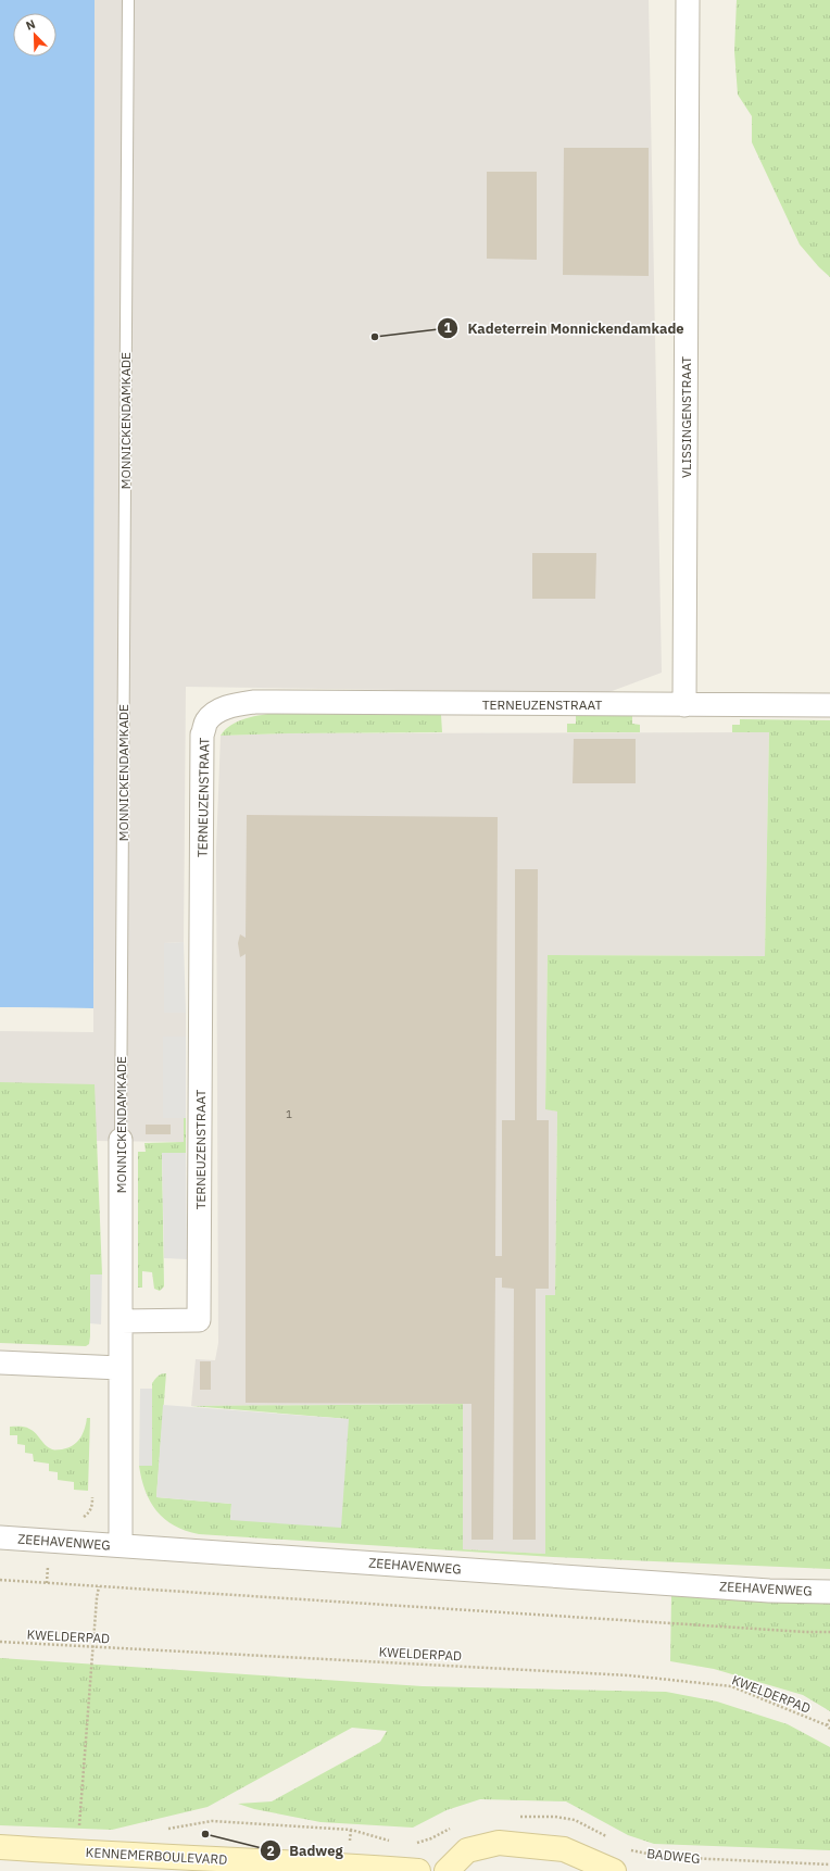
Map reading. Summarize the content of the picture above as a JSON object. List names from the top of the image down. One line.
{"streets":{"street":["VLISSINGENSTRAAT","MONNICKENDAMKADE","TERNEUZENSTRAAT","ZEEHAVENWEG","KENNEMERBOULEVARD"],"path":["KWELDERPAD","BADWEG"]},"crossings":[["VLISSINGENSTRAAT","TERNEUZENSTRAAT"],["MONNICKENDAMKADE","TERNEUZENSTRAAT"],["MONNICKENDAMKADE","ZEEHAVENWEG"]],"places":["Kadeterrein Monnickendamkade","Badweg"],"house_numbers":["1"],"north":"top left"}
